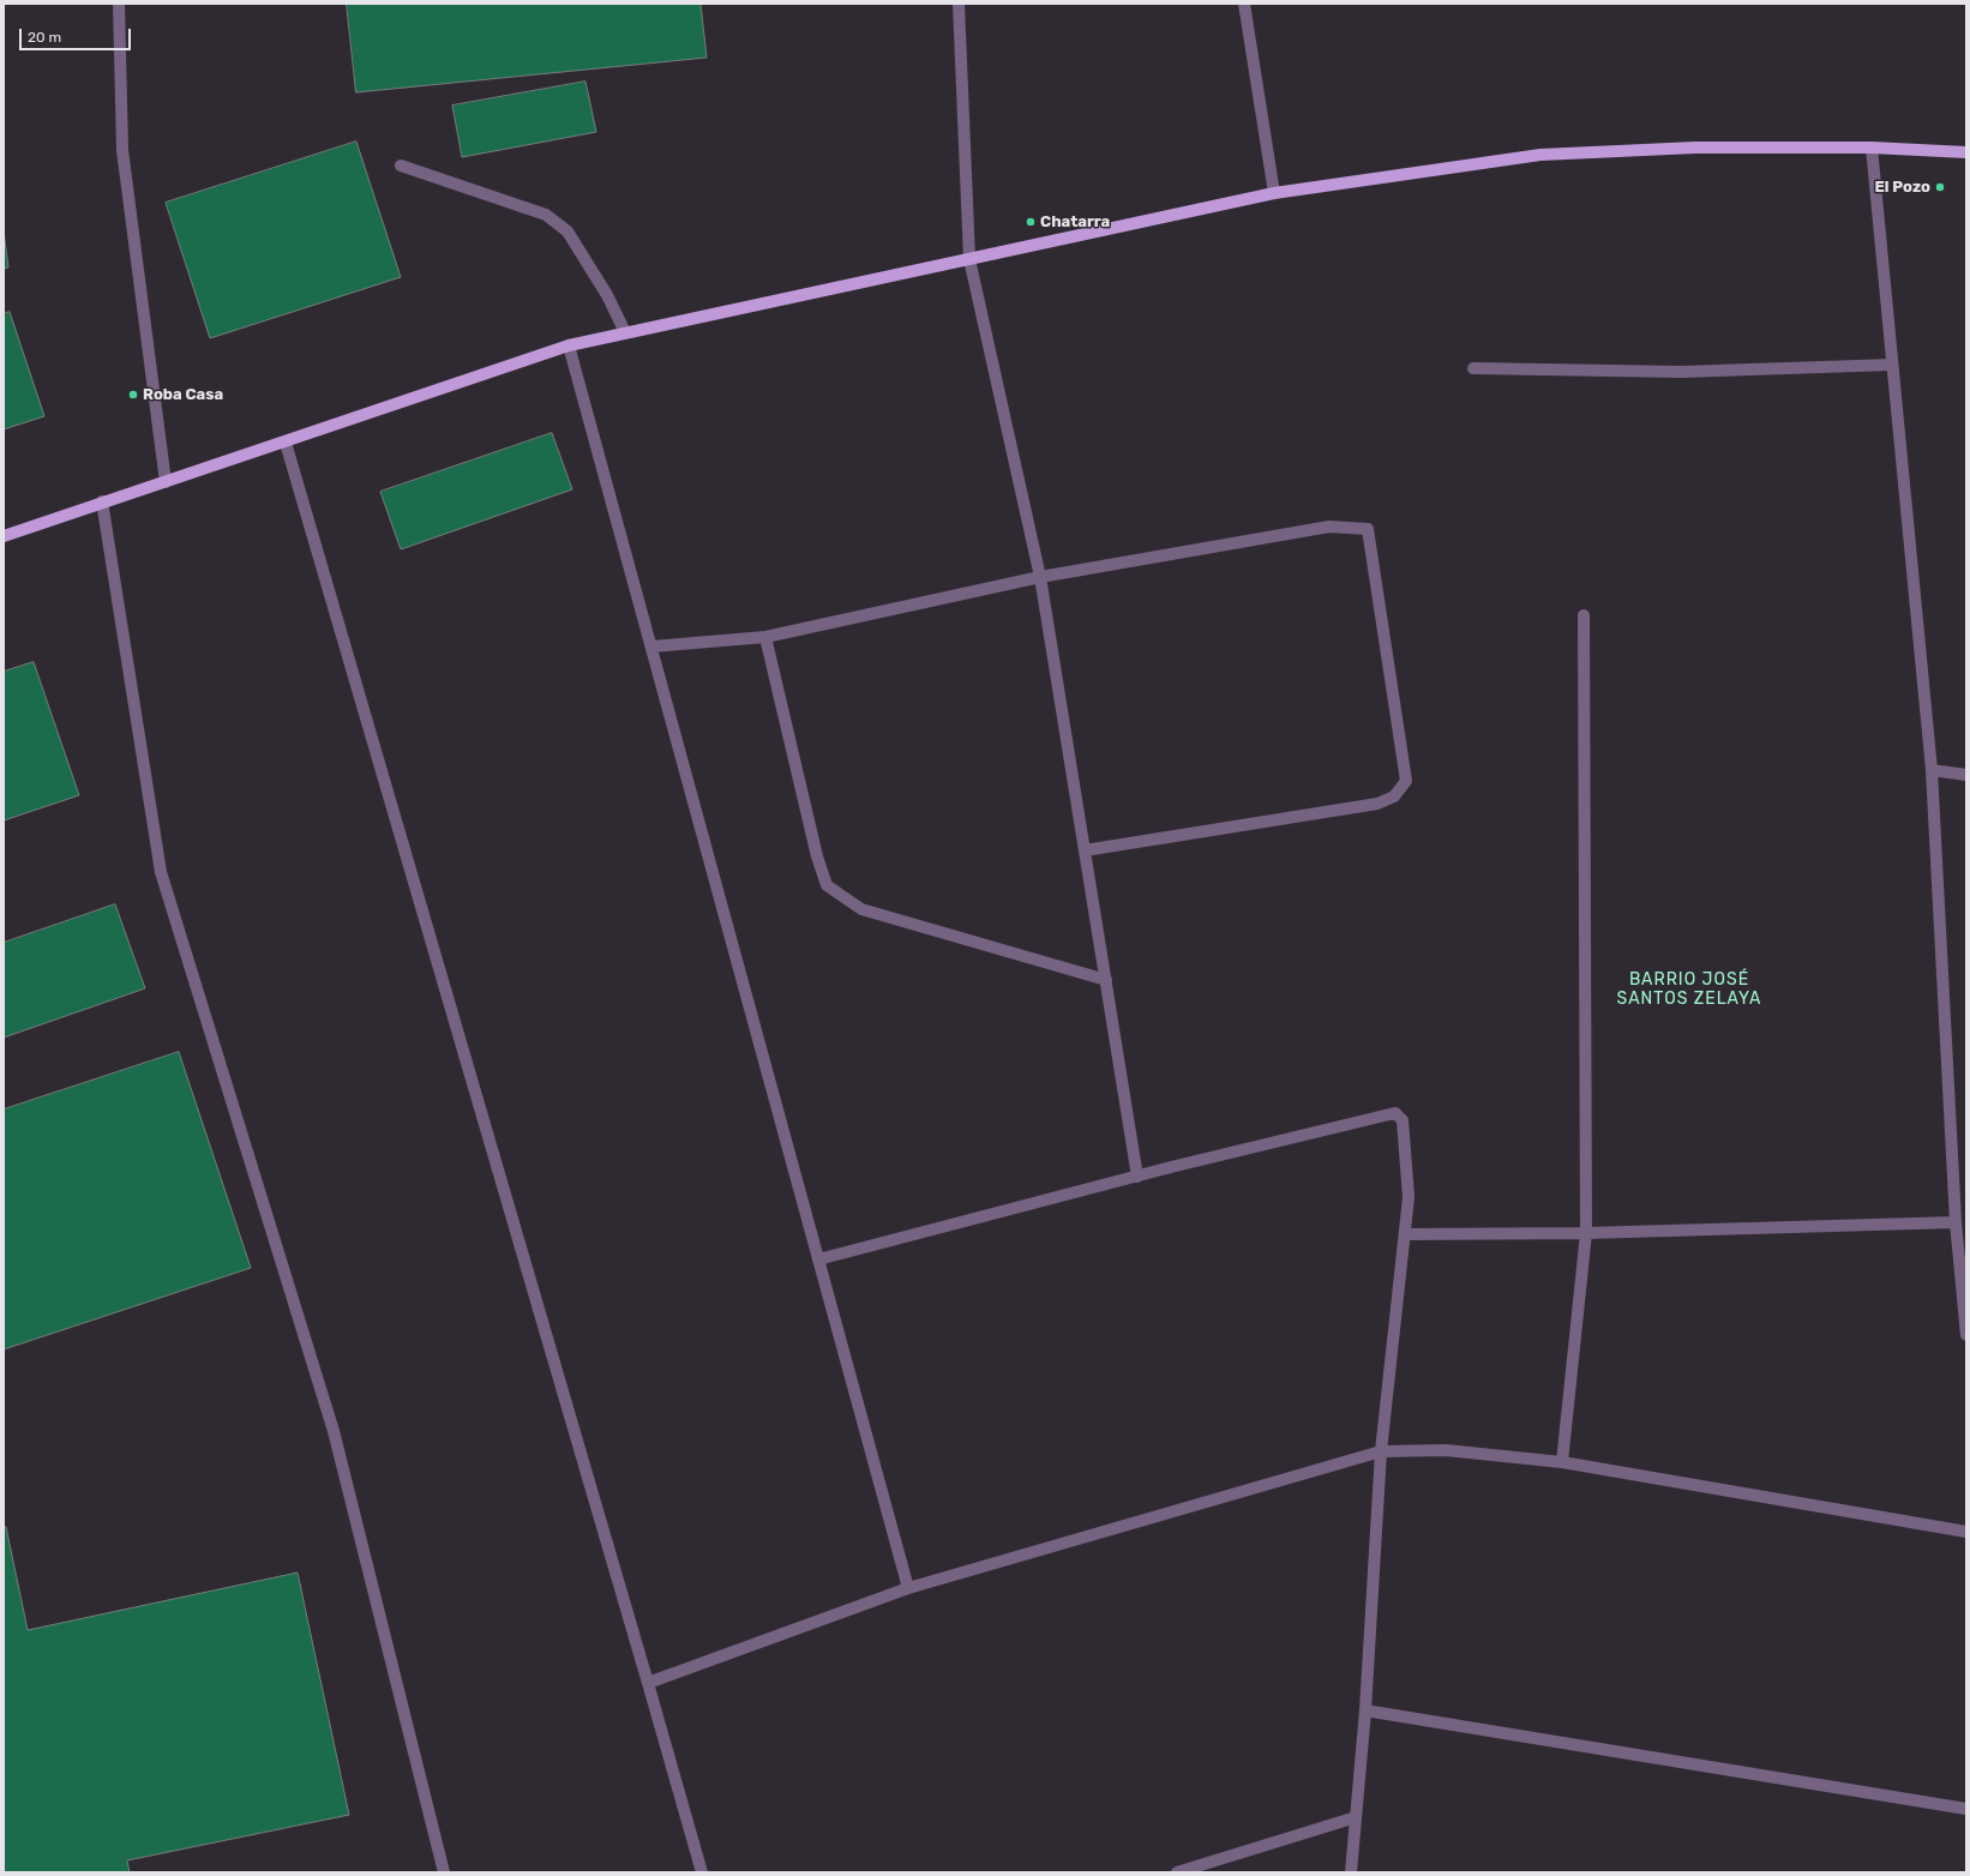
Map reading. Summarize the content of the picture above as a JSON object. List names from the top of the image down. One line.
{"districts":["BARRIO JOSÉ SANTOS ZELAYA"],"places":["El Pozo","Chatarra","Roba Casa"],"scale_bar":"20 m"}
